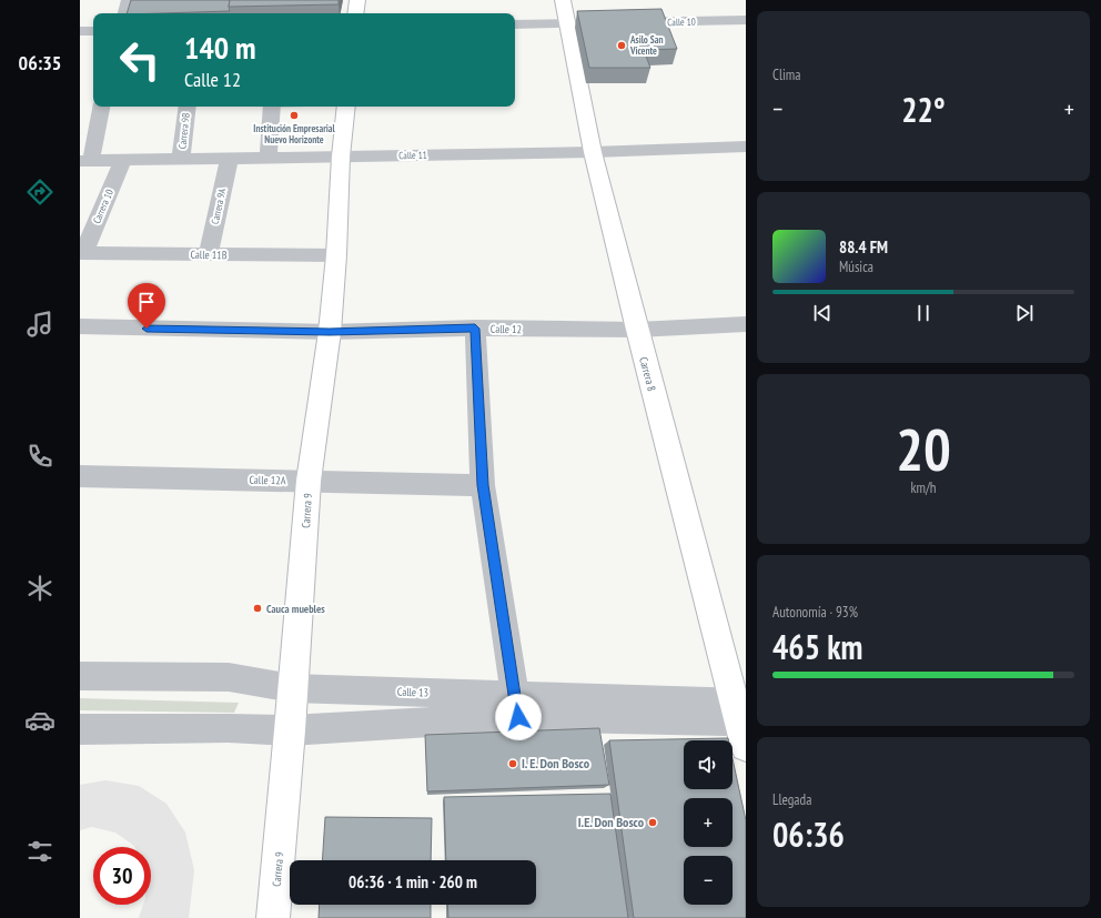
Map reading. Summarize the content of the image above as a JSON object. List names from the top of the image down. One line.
{"streets":{"main road":["Carrera 8","Carrera 9"],"street":["Calle 10","Carrera 9B","Calle 11","Carrera 10","Carrera 9A","Calle 11B","Calle 12","Calle 12A","Calle 13"]},"crossings":[["Calle 10","Carrera 8"],["Carrera 9B","Calle 11"],["Calle 11","Carrera 10"],["Calle 11","Carrera 9A"],["Calle 11","Carrera 8"],["Calle 11","Carrera 9"],["Carrera 10","Calle 11B"],["Carrera 9A","Calle 11B"],["Calle 11B","Carrera 9"],["Calle 12","Carrera 8"],["Calle 12","Carrera 9"],["Carrera 8","Calle 13"],["Calle 12A","Carrera 9"],["Carrera 9","Calle 13"]],"places":["Asilo San Vicente","Institución Empresarial Nuevo Horizonte","Cauca muebles","I. E. Don Bosco","I.E. Don Bosco"],"page":{"tabs":"06:35","tile":["Clima",["20","km/h"],["Autonomía · 93%","465 km"],["Llegada","06:36"]],"turn":["140 m","Calle 12"],"heat":["−","22°","+"],"song":["88.4 FM","Música"],"map_buttons":["+","−"],"limit":"30","trip":"06:36 · 1 min · 260 m"}}
